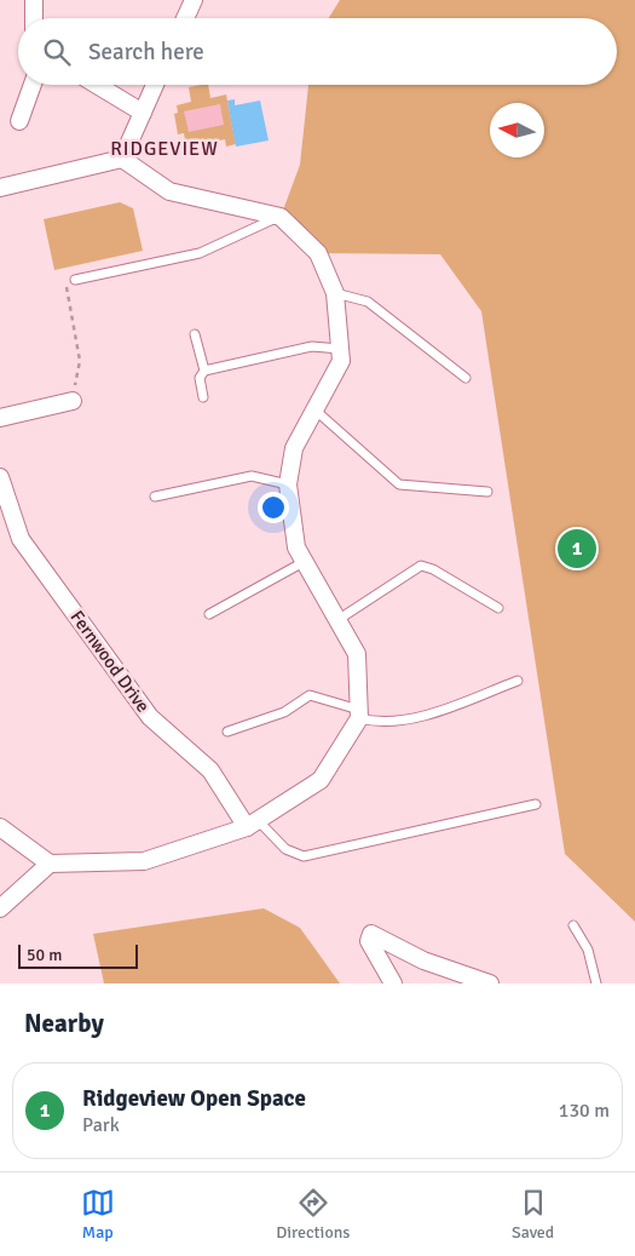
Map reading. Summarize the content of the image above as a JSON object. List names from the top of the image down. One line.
{"streets":{"street":["Fernwood Drive"]},"districts":["RIDGEVIEW"],"scale_bar":"50 m","north":"left","page":{"search":"Search here","pins":"1","scale":"50 m","heading":"Nearby","list":[{"mark":"1","name":"Ridgeview Open Space","note":"Park","value":"130 m"}],"nav":["Map","Directions","Saved"]}}
